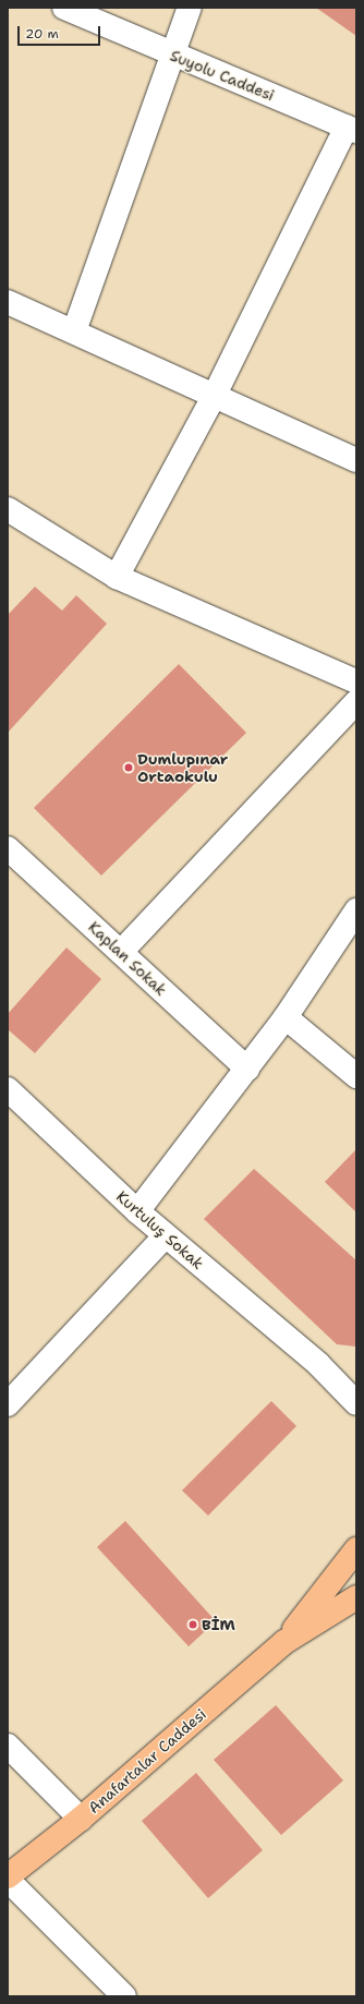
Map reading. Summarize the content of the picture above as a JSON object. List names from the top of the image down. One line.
{"streets":{"main road":["Anafartalar Caddesi"],"street":["Suyolu Caddesi","Kaplan Sokak","Kurtuluş Sokak"]},"places":["Dumlupınar Ortaokulu","BİM"],"scale_bar":"20 m"}
